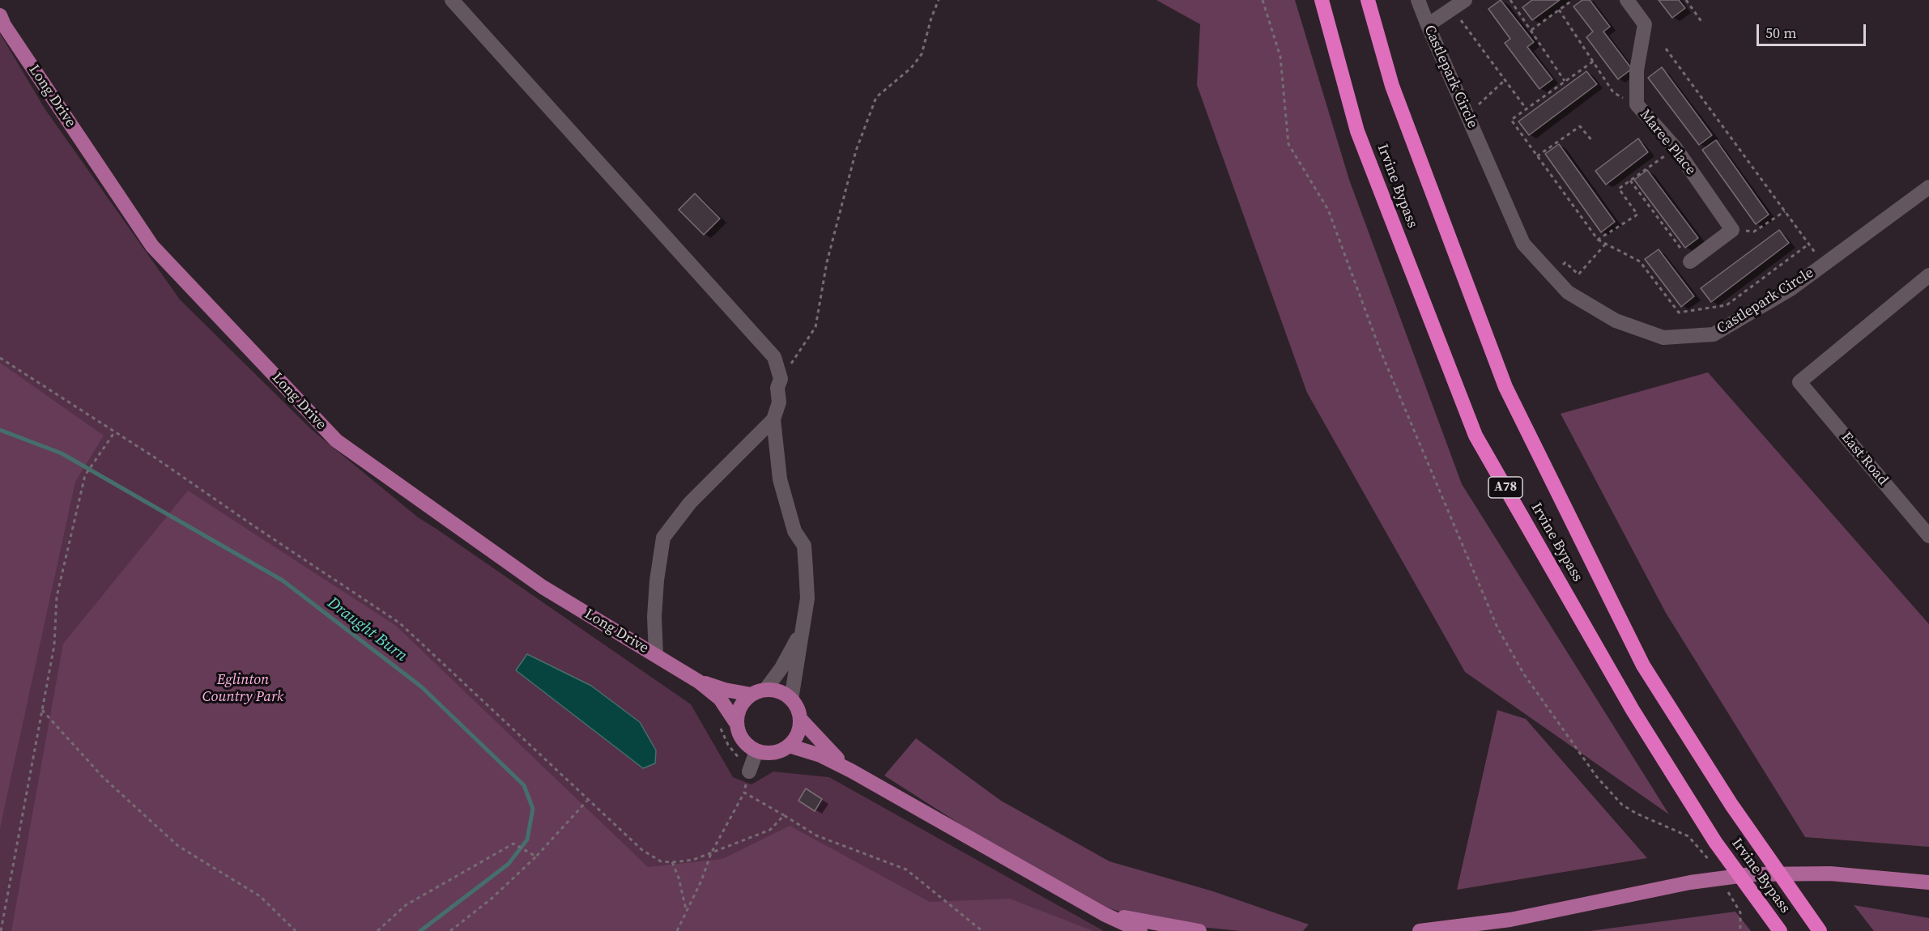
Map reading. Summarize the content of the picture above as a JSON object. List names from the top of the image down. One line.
{"streets":{"highway":["Irvine Bypass","A78"],"main road":["Long Drive"],"street":["Castlepark Circle","Maree Place","East Road"]},"water":["Draught Burn"],"parks":["Eglinton Country Park"],"scale_bar":"50 m"}
